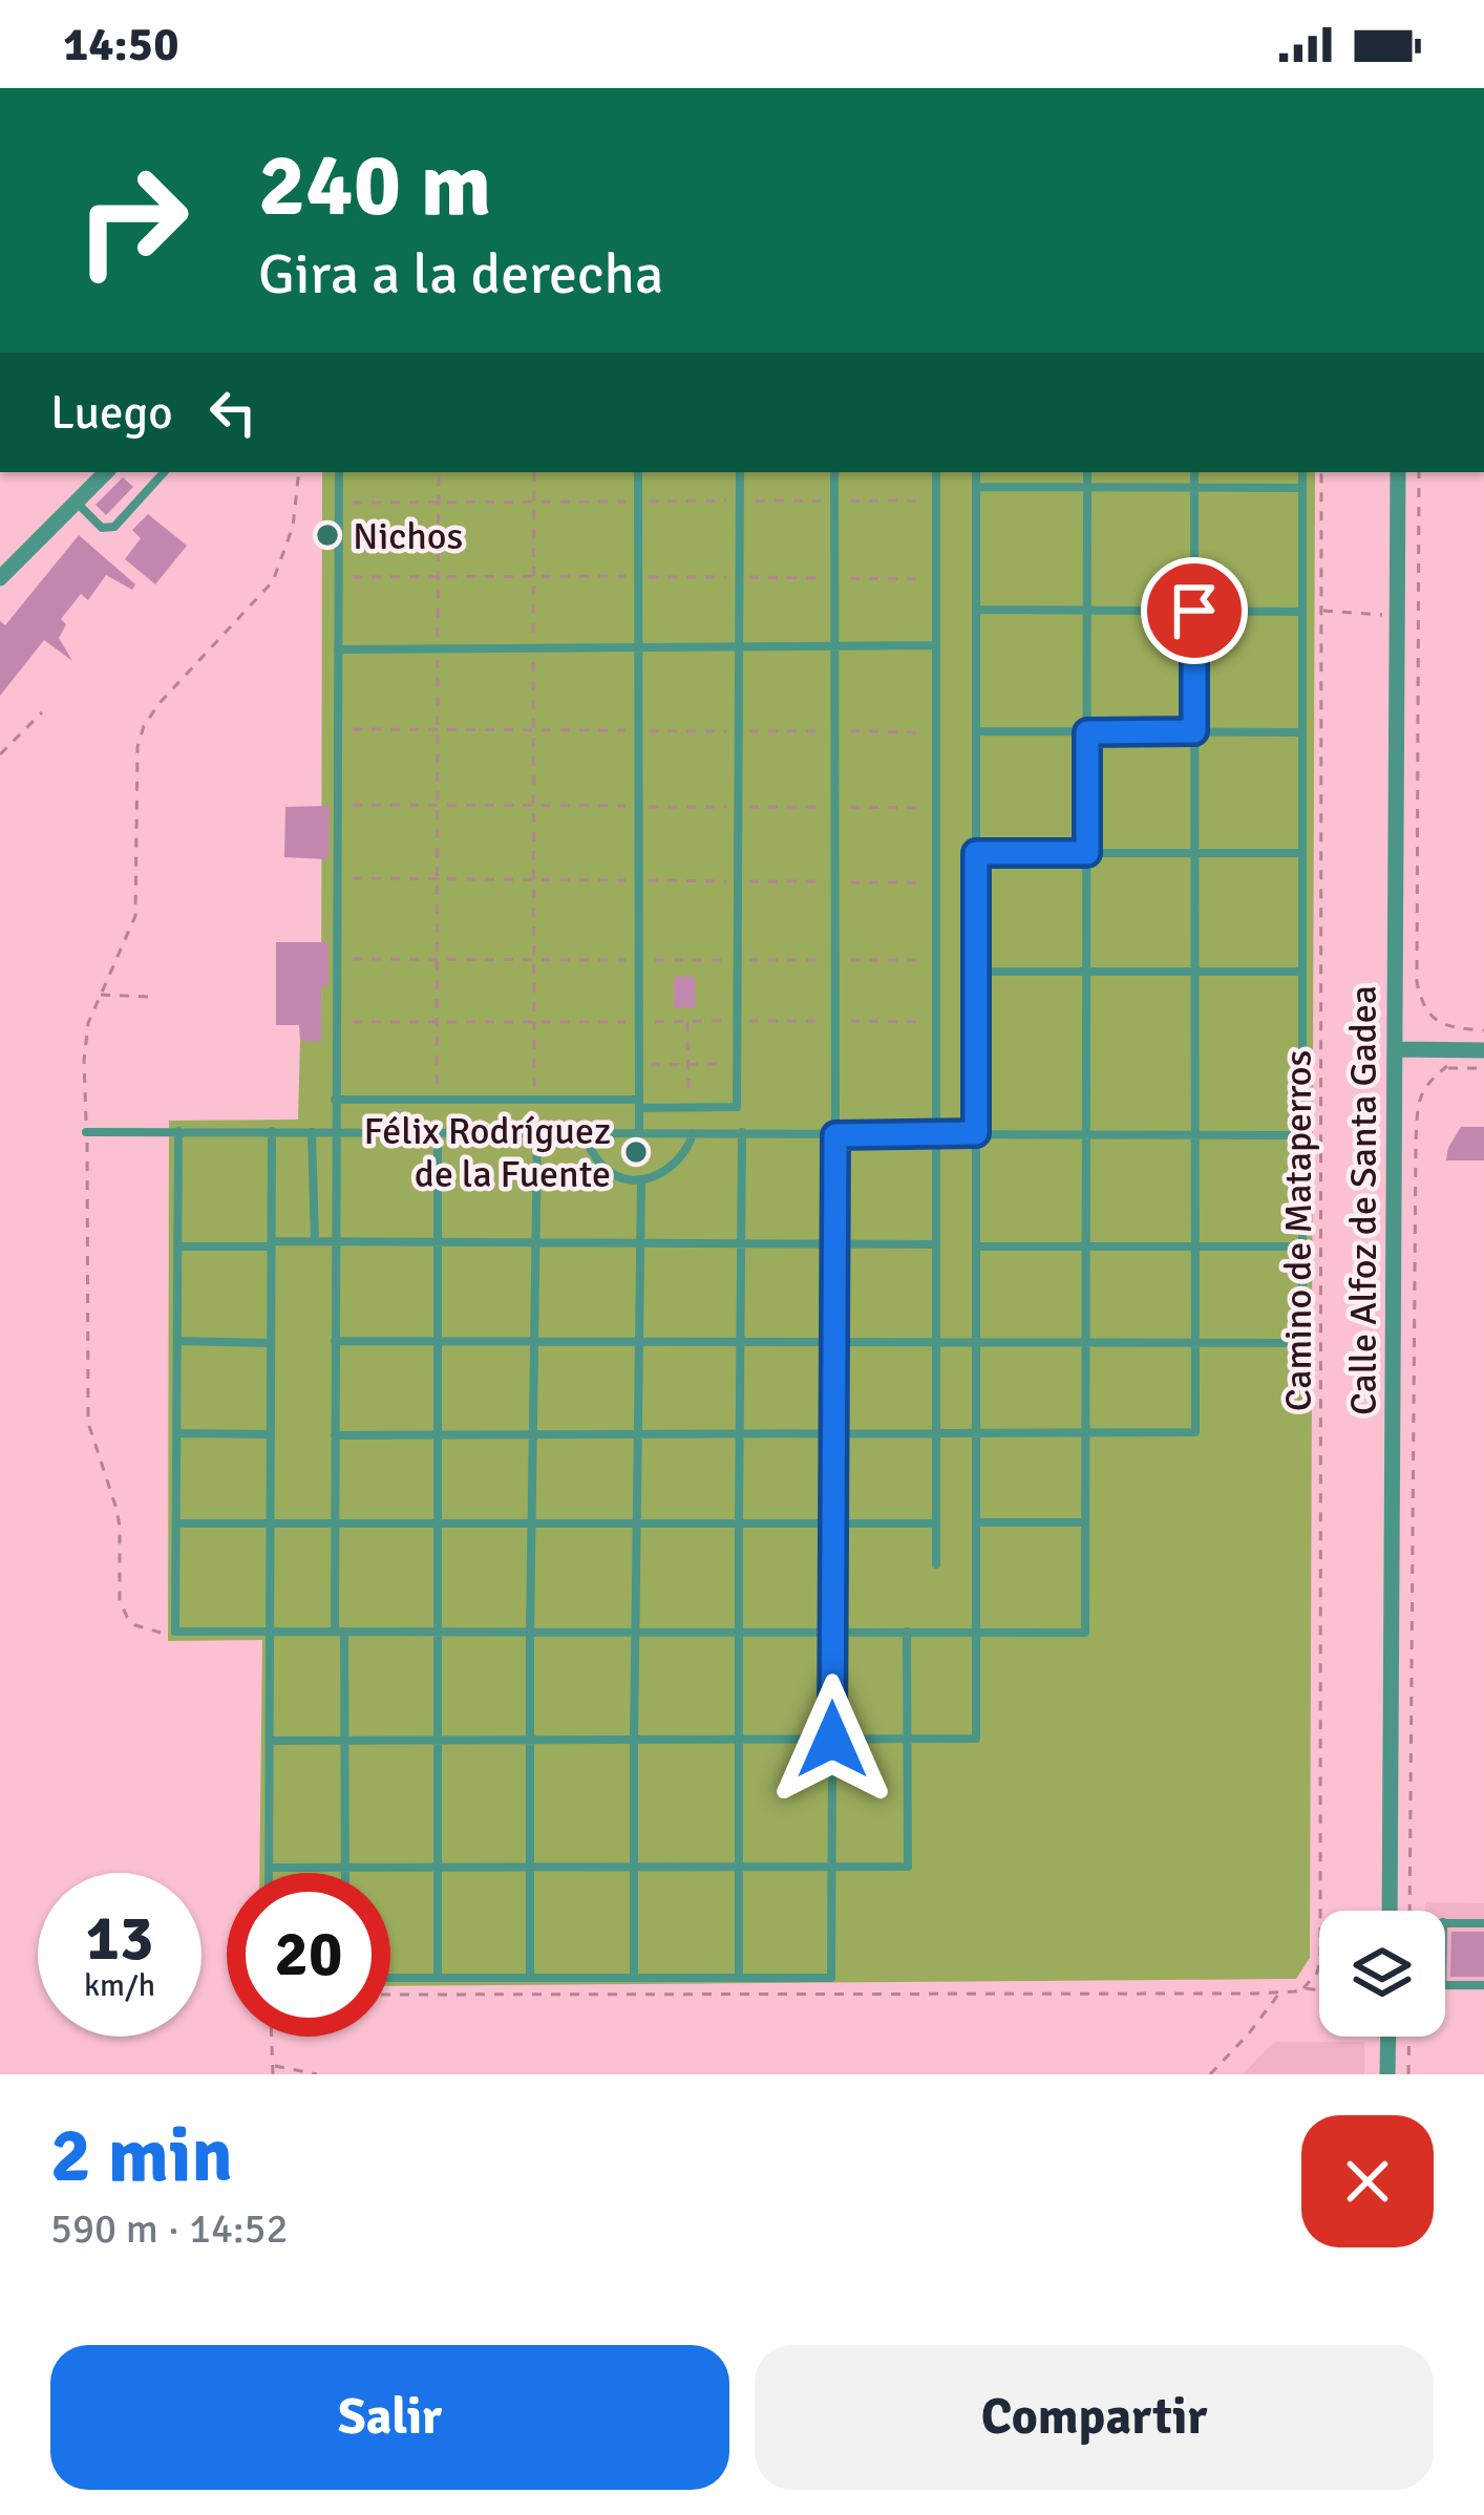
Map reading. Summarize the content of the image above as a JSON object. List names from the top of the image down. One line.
{"streets":{"street":["Calle Alfoz de Santa Gadea"],"path":["Camino de Mataperros"]},"places":["Nichos","Félix Rodríguez de la Fuente"],"page":{"status":"14:50","turn":["240 m","Gira a la derecha"],"then":"Luego","speed":"13 km/h","limit":"20","heading":["2 min","590 m · 14:52"],"buttons":["Salir","Compartir"]}}
